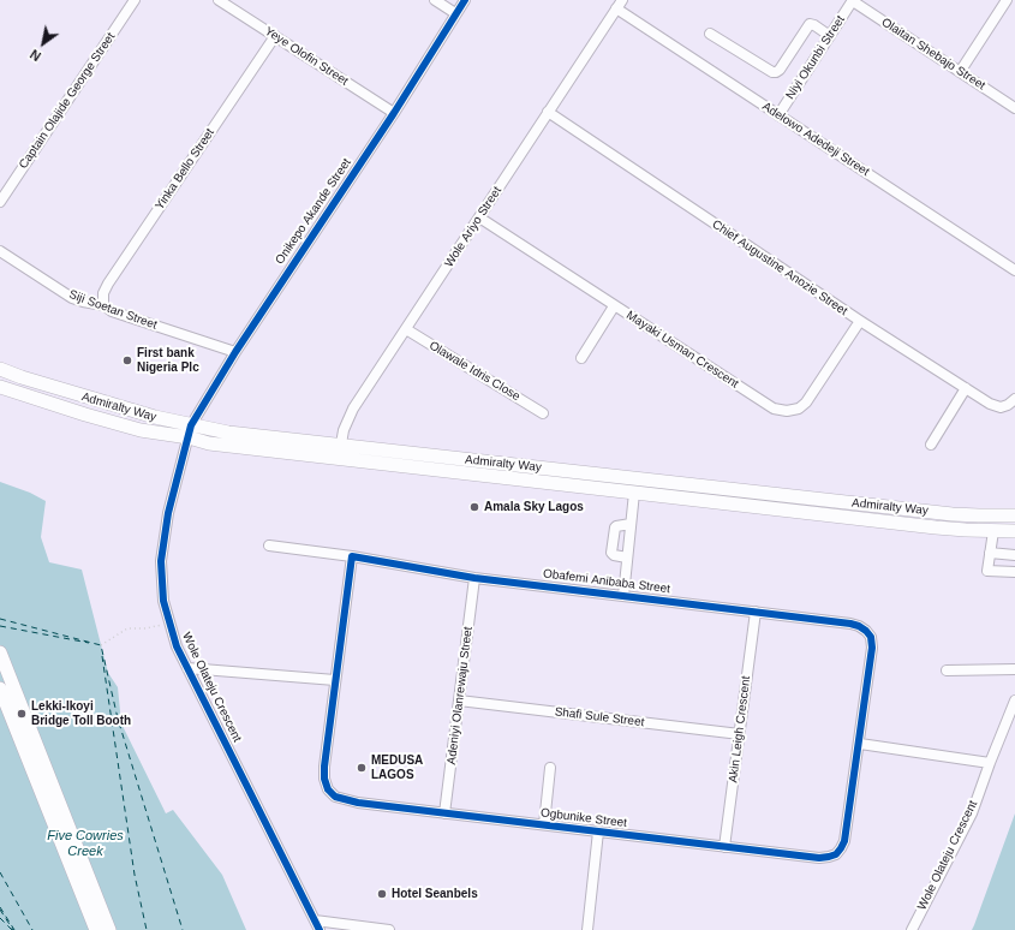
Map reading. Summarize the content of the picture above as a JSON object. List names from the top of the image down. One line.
{"streets":{"main road":["Admiralty Way"],"street":["Olaitan Shebajo Street","Yeye Olofin Street","Niyi Okunbi Street","Captain Olajide George Street","Adelowo Adedeji Street","Yinka Bello Street","Onikepo Akande Street","Wole Ariyo Street","Chief Augustine Anozie Street","Siji Soetan Street","Mayaki Usman Crescent","Olawale Idris Close","Obafemi Anibaba Street","Wole Olateju Crescent","Adeniyi Olanrewaju Street","Shafi Sule Street","Akin Leigh Crescent","Ogbunike Street"]},"crossings":[["Olaitan Shebajo Street","Niyi Okunbi Street"],["Yeye Olofin Street","Yinka Bello Street"],["Yeye Olofin Street","Onikepo Akande Street"],["Niyi Okunbi Street","Adelowo Adedeji Street"],["Adelowo Adedeji Street","Wole Ariyo Street"],["Yinka Bello Street","Siji Soetan Street"],["Onikepo Akande Street","Siji Soetan Street"],["Onikepo Akande Street","Admiralty Way"],["Onikepo Akande Street","Wole Olateju Crescent"],["Wole Ariyo Street","Chief Augustine Anozie Street"],["Wole Ariyo Street","Mayaki Usman Crescent"],["Wole Ariyo Street","Olawale Idris Close"],["Wole Ariyo Street","Admiralty Way"],["Chief Augustine Anozie Street","Mayaki Usman Crescent"],["Admiralty Way","Wole Olateju Crescent"],["Obafemi Anibaba Street","Adeniyi Olanrewaju Street"],["Obafemi Anibaba Street","Akin Leigh Crescent"],["Obafemi Anibaba Street","Ogbunike Street"],["Adeniyi Olanrewaju Street","Shafi Sule Street"],["Adeniyi Olanrewaju Street","Ogbunike Street"],["Shafi Sule Street","Akin Leigh Crescent"],["Akin Leigh Crescent","Ogbunike Street"]],"water":["Five Cowries Creek"],"places":["First bank Nigeria Plc","Amala Sky Lagos","Lekki-Ikoyi Bridge Toll Booth","MEDUSA LAGOS","Hotel Seanbels"],"north":"bottom left"}
